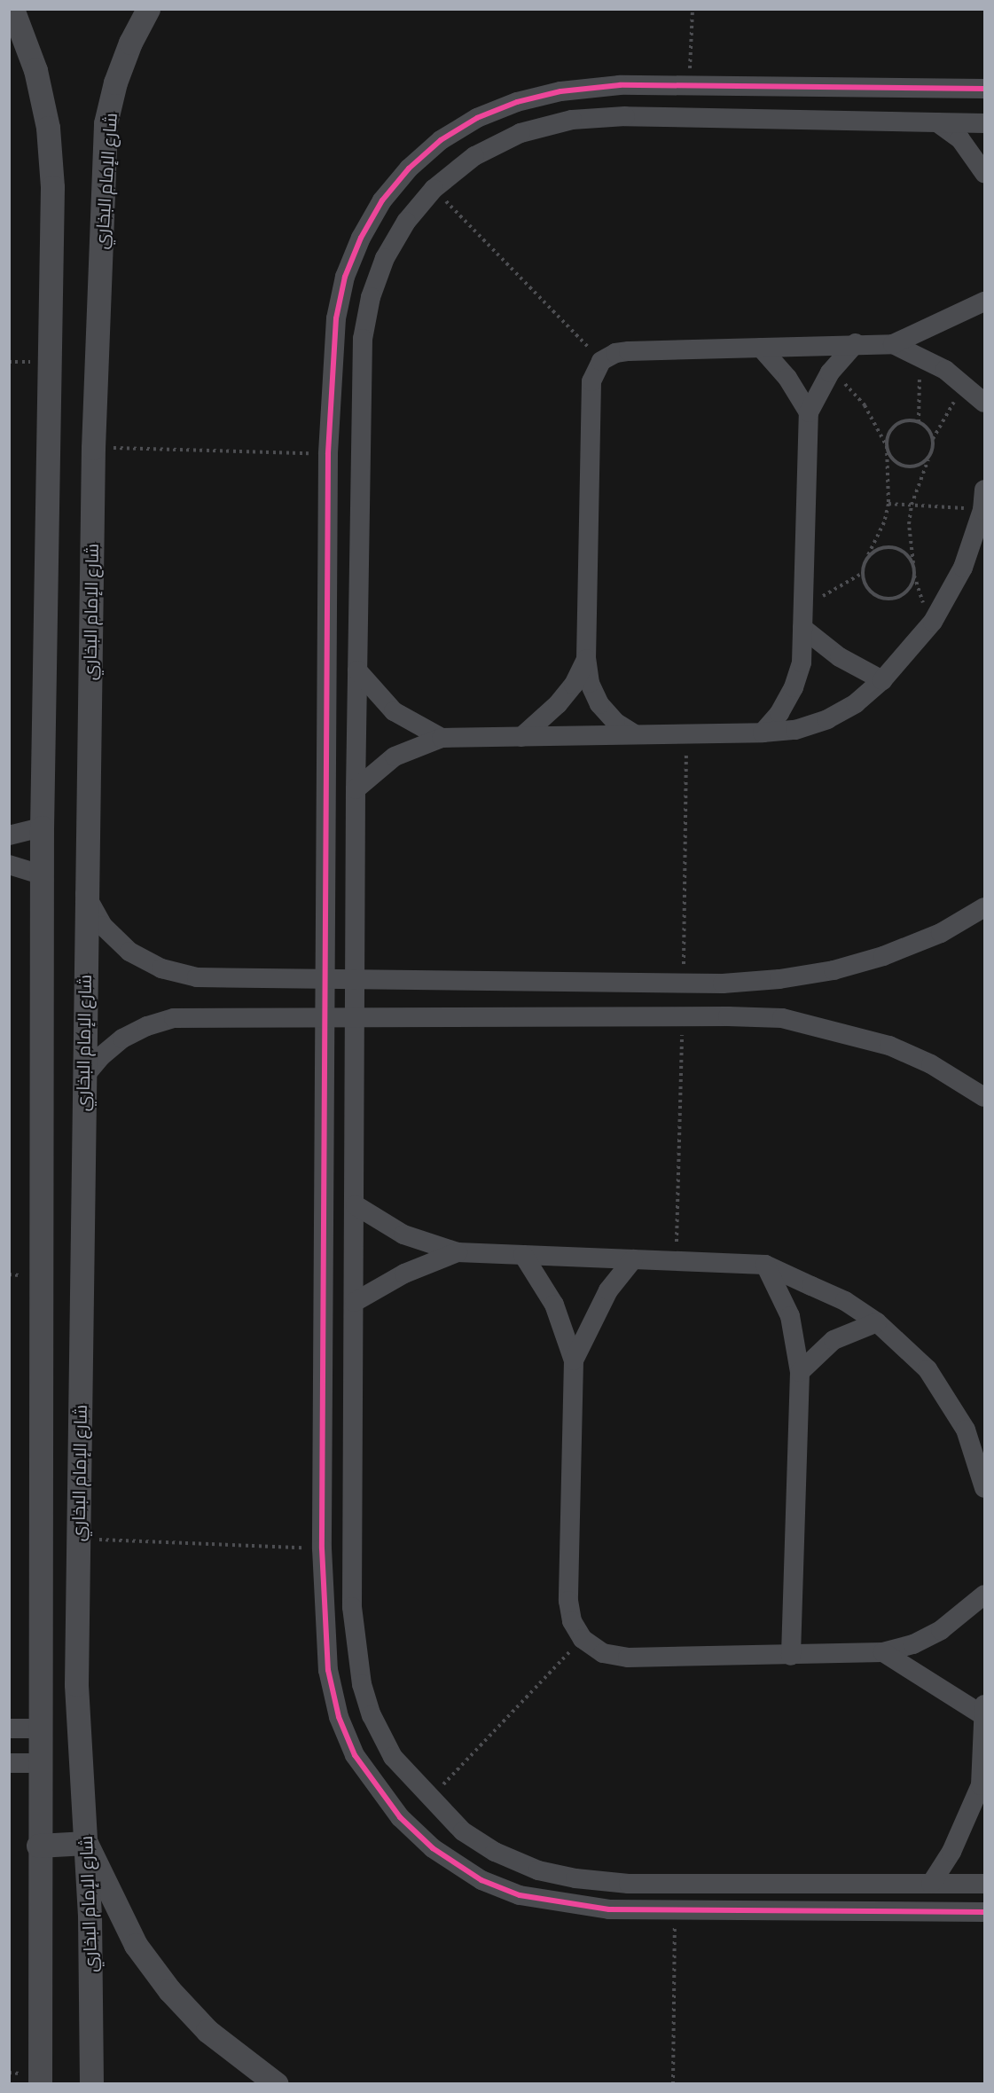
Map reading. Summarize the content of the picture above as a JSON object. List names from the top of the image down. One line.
{"streets":{"street":["شارع الإمام البخاري"]}}
